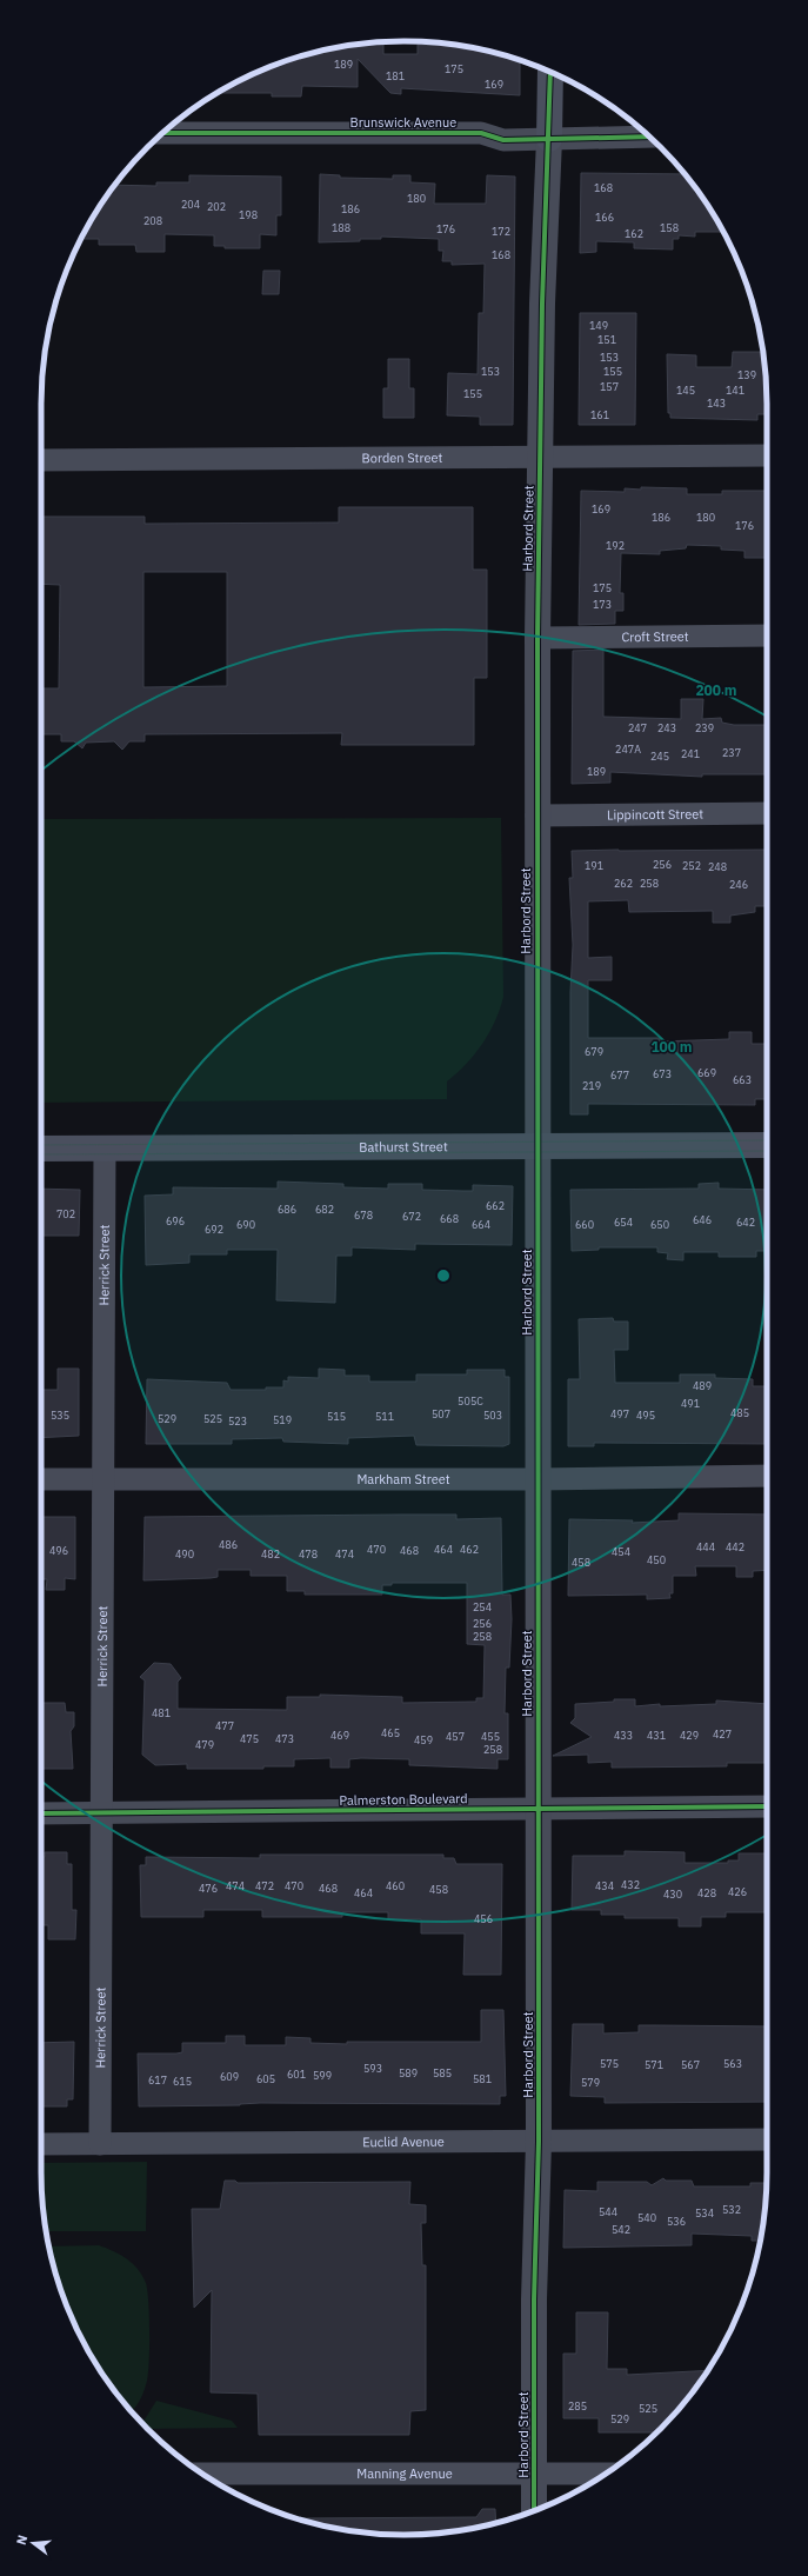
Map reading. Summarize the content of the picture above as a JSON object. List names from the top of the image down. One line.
{"streets":{"main road":["Harbord Street","Bathurst Street"],"street":["Brunswick Avenue","Borden Street","Croft Street","Lippincott Street","Herrick Street","Markham Street","Palmerston Boulevard","Euclid Avenue","Manning Avenue"]},"crossings":[["Brunswick Avenue","Harbord Street"],["Borden Street","Harbord Street"],["Harbord Street","Croft Street"],["Harbord Street","Lippincott Street"],["Harbord Street","Bathurst Street"],["Harbord Street","Markham Street"],["Harbord Street","Palmerston Boulevard"],["Harbord Street","Euclid Avenue"],["Harbord Street","Manning Avenue"],["Bathurst Street","Herrick Street"],["Herrick Street","Markham Street"],["Herrick Street","Palmerston Boulevard"],["Herrick Street","Euclid Avenue"]],"house_numbers":["189","175","181","169","168","180","204","202","186","198","166","208","188","158","176","172","162","168","149","151","153","153","155","139","157","145","141","155","143","161","169","186","180","176","192","175","173","247","243","239","247A","237","241","245","189","256","191","252","248","262","258","246","679","669","673","677","663","219","662","686","682","702","678","672","668","646","696","654","642","690","664","660","650","692","489","505C","491","485","507","497","535","503","495","515","511","529","525","519","523","486","444","442","470","464","462","496","468","454","490","482","478","474","450","458","254","256","258","481","477","465","427","469","433","431","429","457","455","475","473","459","479","258","432","474","472","470","460","434","476","468","458","426","464","428","430","456","575","563","571","567","593","589","585","601","599","609","605","581","617","615","579","532","544","534","540","536","542","285","525","529"],"north":"left","rings":["200 m","100 m"]}
